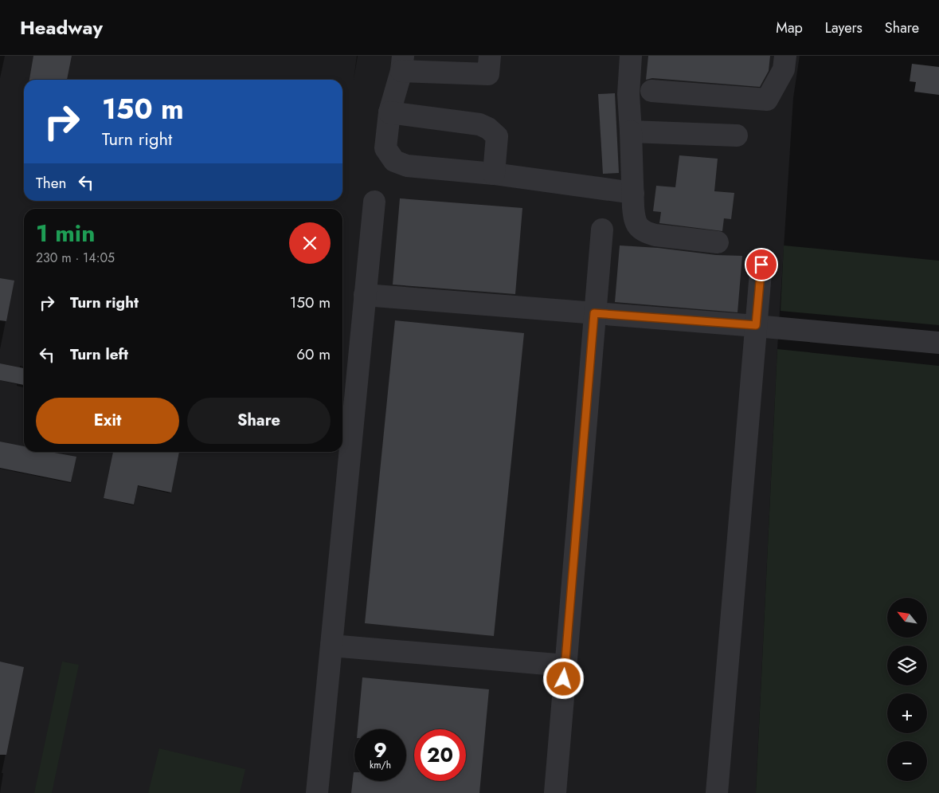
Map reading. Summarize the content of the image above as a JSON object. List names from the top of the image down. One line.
{"north":"top left","page":{"header":"Headway","nav":["Map","Layers","Share"],"turn":["150 m","Turn right"],"then":"Then","heading":["1 min","230 m · 14:05"],"list":[{"name":"Turn right","value":"150 m"},{"name":"Turn left","value":"60 m"}],"buttons":["Exit","Share"],"map_buttons":["+","−"],"speed":"9 km/h","limit":"20"}}
